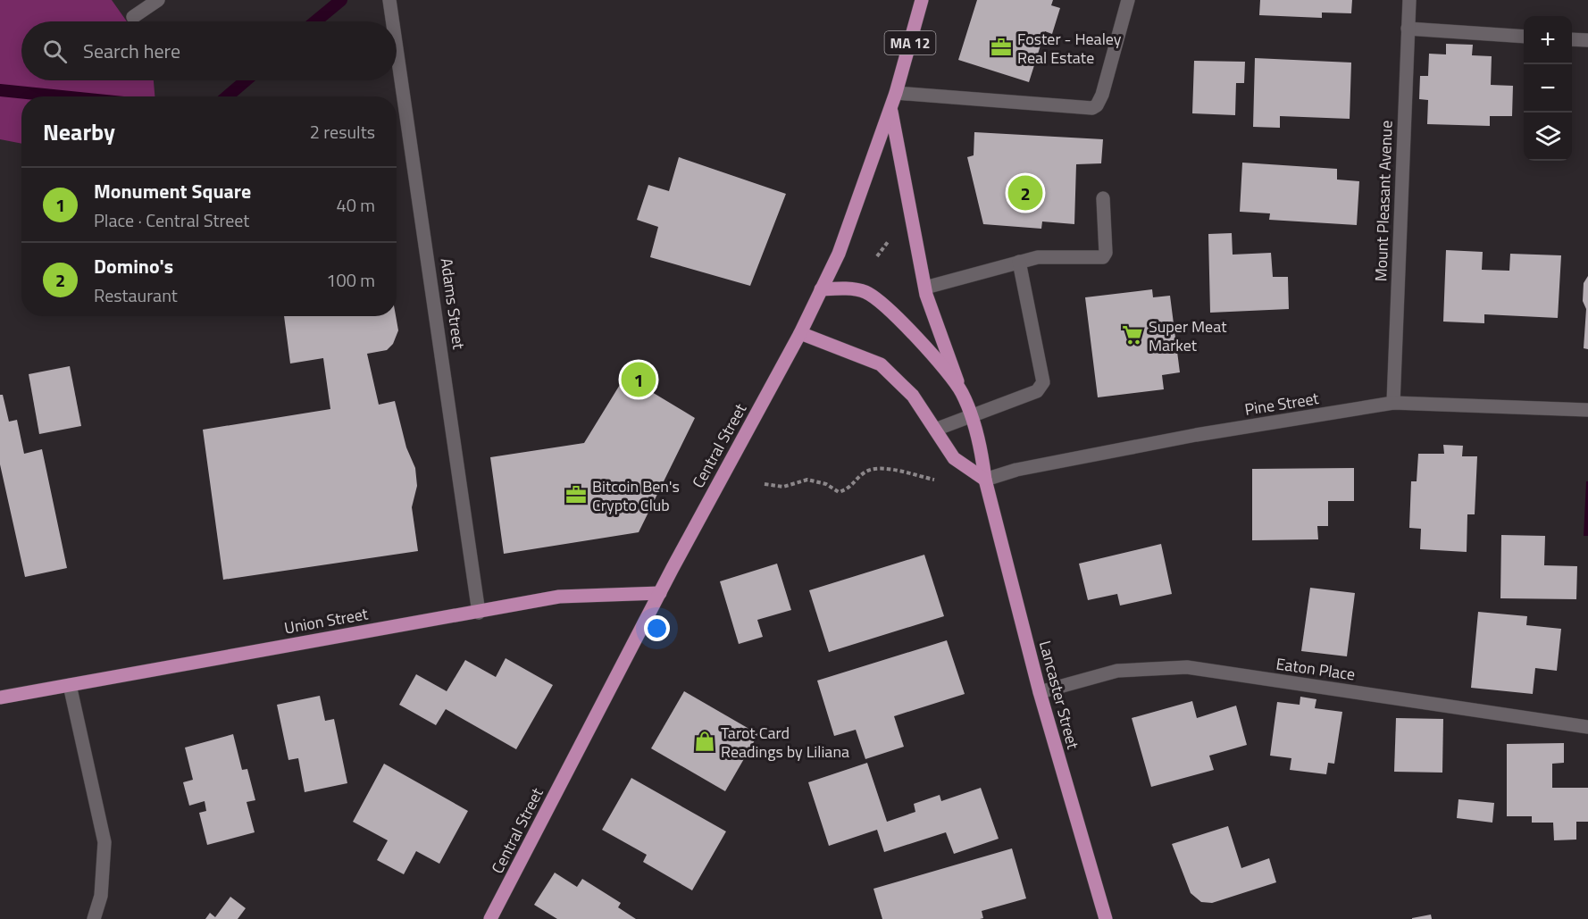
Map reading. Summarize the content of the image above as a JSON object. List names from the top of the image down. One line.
{"streets":{"main road":["MA 12","Central Street","Union Street","Lancaster Street"],"street":["Mount Pleasant Avenue","Adams Street","Pine Street","Eaton Place"]},"crossings":[["Mount Pleasant Avenue","Pine Street"],["Adams Street","Union Street"],["Pine Street","Lancaster Street"],["Central Street","Union Street"],["Central Street","Lancaster Street"],["Eaton Place","Lancaster Street"]],"places":{"office":["Foster - Healey Real Estate","Bitcoin Ben's Crypto Club"],"supermarket":["Super Meat Market"],"shop":["Tarot Card Readings by Liliana"]},"page":{"map_buttons":["+","−"],"search":"Search here","heading":["Nearby","2 results"],"list":[{"mark":"1","name":"Monument Square","note":"Place · Central Street","value":"40 m"},{"mark":"2","name":"Domino's","note":"Restaurant","value":"100 m"}],"pins":["2","1"]}}
